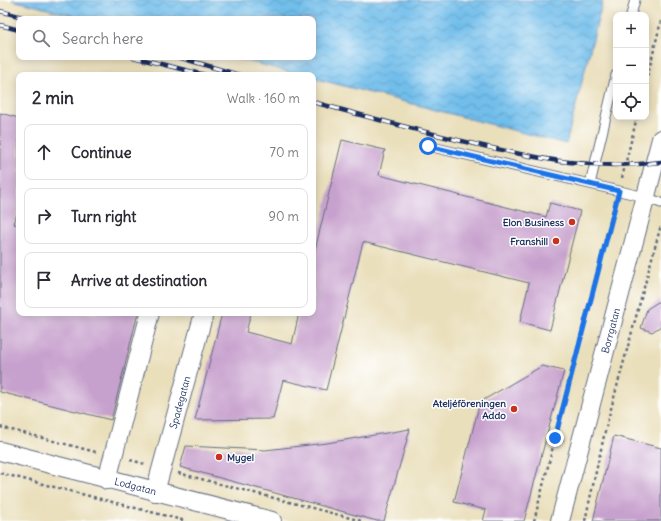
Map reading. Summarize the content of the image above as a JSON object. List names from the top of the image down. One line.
{"streets":{"street":["Borrgatan","Spadegatan","Lodgatan"]},"crossings":[["Spadegatan","Lodgatan"]],"places":["Elon Business","Franshill","Ateljéföreningen Addo","Mygel"],"page":{"map_buttons":["+","−"],"search":"Search here","heading":["2 min","Walk · 160 m"],"list":[["Continue","70 m"],["Turn right","90 m"],"Arrive at destination"]}}
